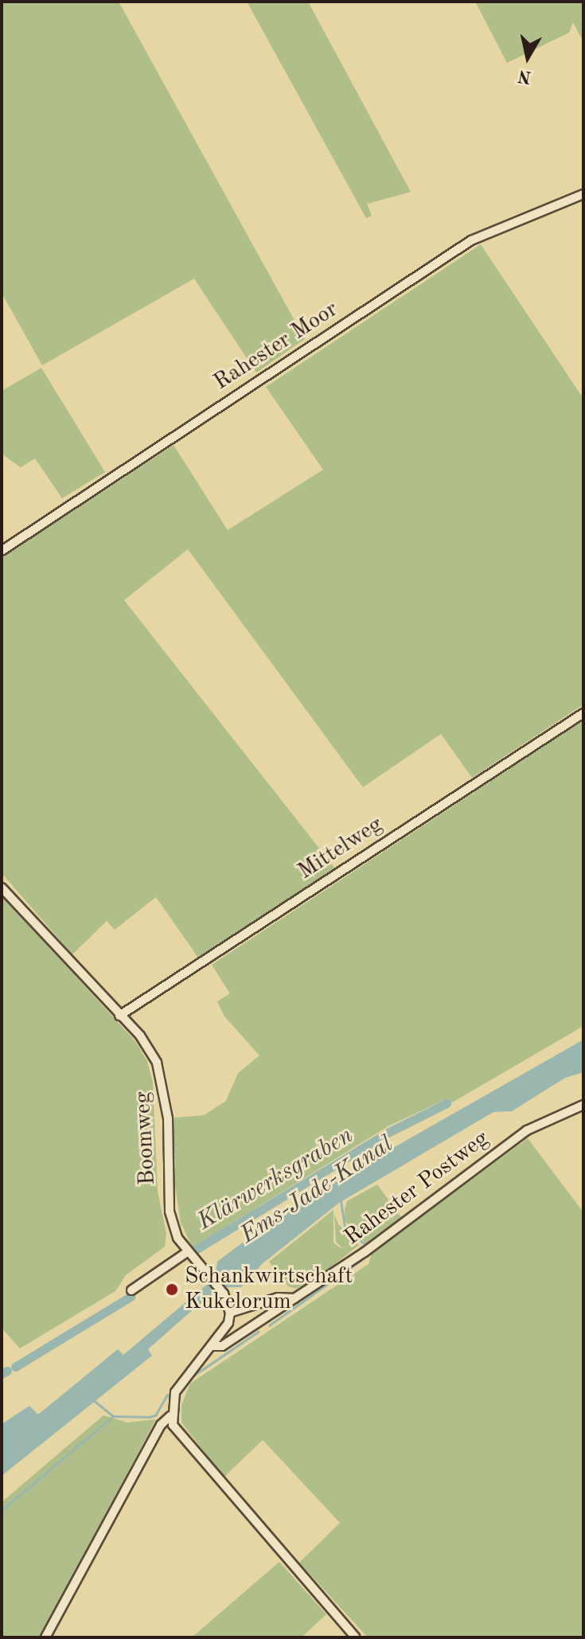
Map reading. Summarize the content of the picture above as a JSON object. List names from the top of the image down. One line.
{"streets":{"street":["Rahester Moor","Mittelweg","Boomweg","Rahester Postweg"]},"crossings":[["Mittelweg","Boomweg"]],"water":["Klärwerksgraben","Ems-Jade-Kanal"],"places":["Schankwirtschaft Kukelorum"],"north":"bottom"}
